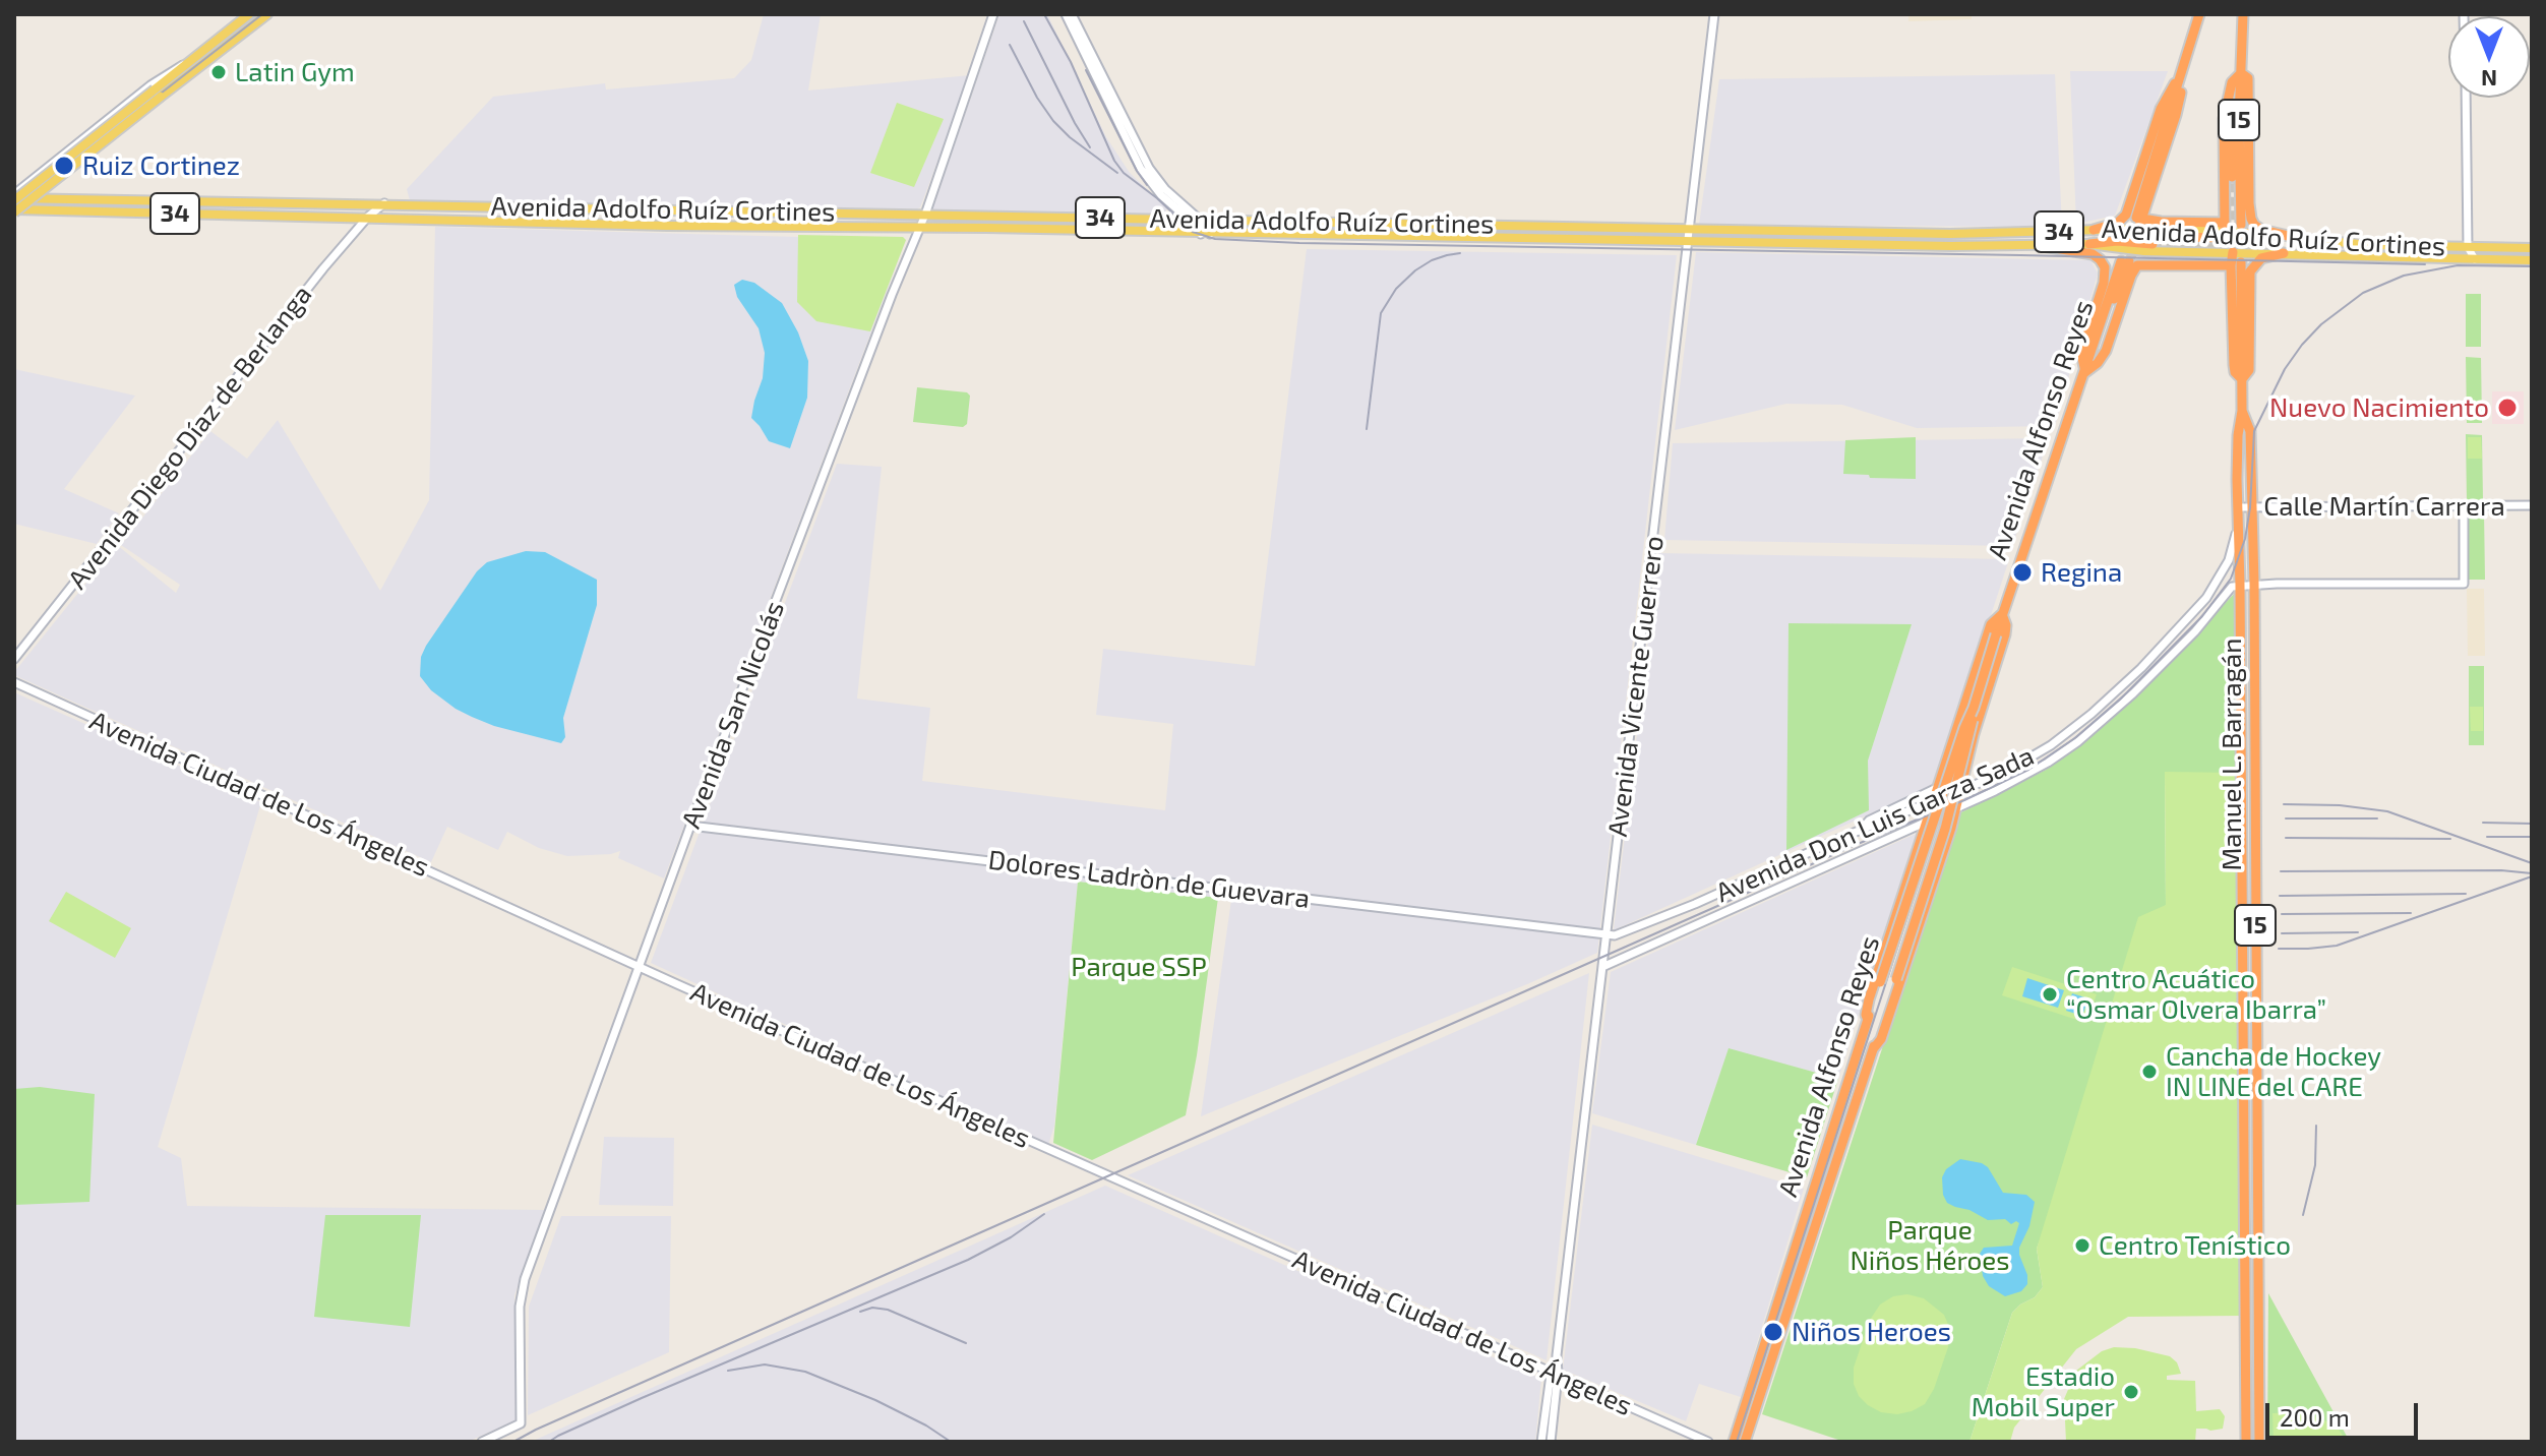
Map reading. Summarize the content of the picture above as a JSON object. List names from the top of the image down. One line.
{"streets":{"highway":["15","Avenida Alfonso Reyes","Manuel L. Barragán"],"main road":["Avenida Adolfo Ruíz Cortines","34"],"street":["Avenida Diego Díaz de Berlanga","Calle Martín Carrera","Avenida Vicente Guerrero","Avenida San Nicolás","Avenida Ciudad de Los Ángeles","Avenida Don Luis Garza Sada","Dolores Ladròn de Guevara"]},"crossings":[["Avenida Adolfo Ruíz Cortines","Avenida Diego Díaz de Berlanga"],["Avenida Adolfo Ruíz Cortines","Avenida Vicente Guerrero"],["Avenida Adolfo Ruíz Cortines","Avenida San Nicolás"],["Calle Martín Carrera","Manuel L. Barragán"],["Avenida Vicente Guerrero","Avenida Ciudad de Los Ángeles"],["Avenida Vicente Guerrero","Avenida Don Luis Garza Sada"],["Avenida Vicente Guerrero","Dolores Ladròn de Guevara"],["Avenida San Nicolás","Avenida Ciudad de Los Ángeles"],["Avenida San Nicolás","Dolores Ladròn de Guevara"],["Manuel L. Barragán","Avenida Don Luis Garza Sada"],["Avenida Don Luis Garza Sada","Dolores Ladròn de Guevara"]],"parks":["Parque SSP","Parque Niños Héroes"],"places":["Latin Gym","Ruiz Cortinez","Nuevo Nacimiento","Regina","Centro Acuático “Osmar Olvera Ibarra”","Cancha de Hockey IN LINE del CARE","Centro Tenístico","Niños Heroes","Estadio Mobil Super"],"scale_bar":"200 m","north":"bottom"}
